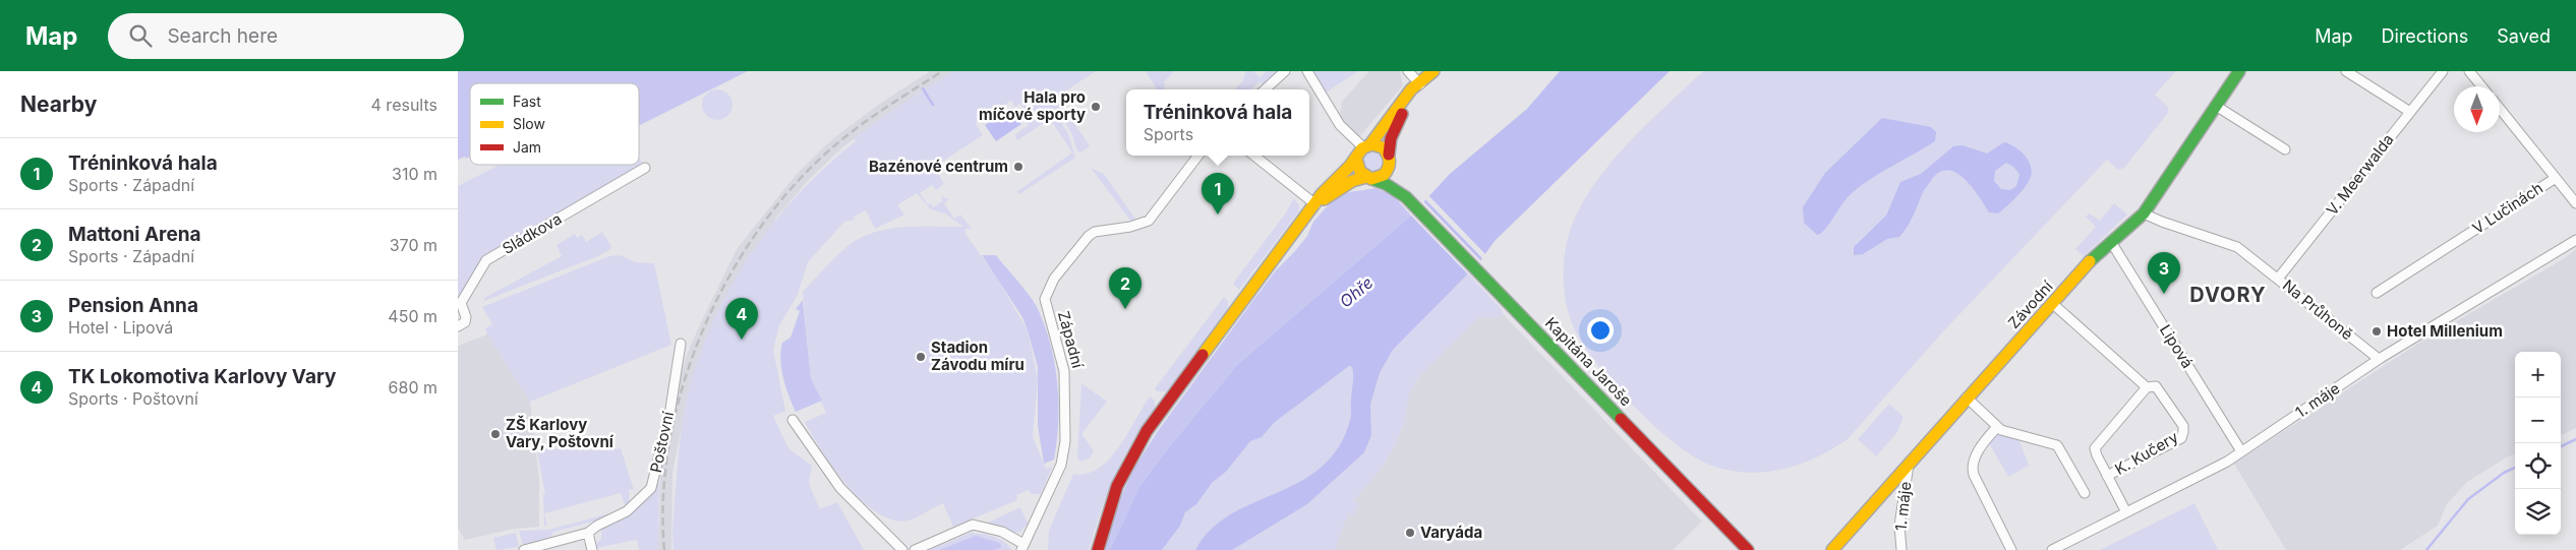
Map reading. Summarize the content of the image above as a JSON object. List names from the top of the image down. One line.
{"streets":{"street":["V. Meerwalda","V Lučinách","Sládkova","Závodní","Na Průhoně","Západní","Lipová","Kapitána Jaroše","1. máje","Poštovní","K. Kučery"]},"crossings":[["V. Meerwalda","Na Průhoně"],["Závodní","Na Průhoně"],["Závodní","Lipová"],["Závodní","1. máje"],["Závodní","K. Kučery"],["Na Průhoně","1. máje"],["Lipová","1. máje"],["1. máje","K. Kučery"]],"districts":["DVORY"],"water":["Ohře"],"places":["Hala pro míčové sporty","Bazénové centrum","Hotel Millenium","Stadion Závodu míru","ZŠ Karlovy Vary, Poštovní","Varyáda"],"legend":["Fast","Slow","Jam"],"north":"bottom","page":{"header":"Map","search":"Search here","nav":["Map","Directions","Saved"],"heading":["Nearby","4 results"],"popup":["Tréninková hala","Sports"],"list":[{"mark":"1","name":"Tréninková hala","note":"Sports · Západní","value":"310 m"},{"mark":"2","name":"Mattoni Arena","note":"Sports · Západní","value":"370 m"},{"mark":"3","name":"Pension Anna","note":"Hotel · Lipová","value":"450 m"},{"mark":"4","name":"TK Lokomotiva Karlovy Vary","note":"Sports · Poštovní","value":"680 m"}],"pins":["1","3","2","4"],"map_buttons":["+","−"]}}
